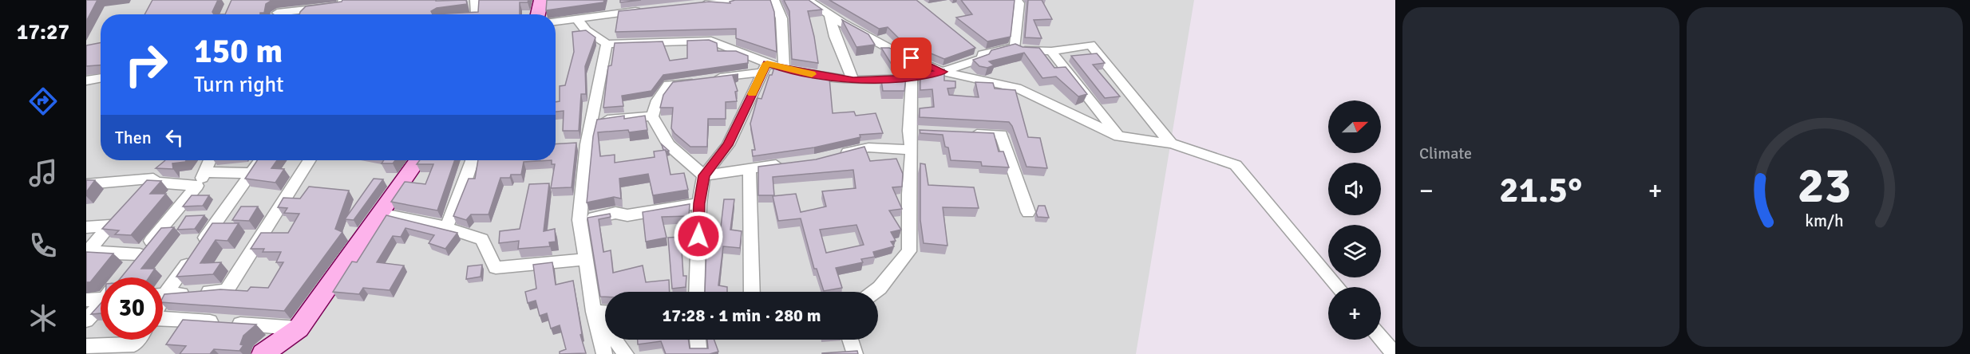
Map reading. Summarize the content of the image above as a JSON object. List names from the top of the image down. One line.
{"north":"right","page":{"tabs":"17:27","tile":"Climate","turn":["150 m","Turn right"],"map_buttons":"+","then":"Then","heat":["−","21.5°","+"],"limit":"30","trip":"17:28 · 1 min · 280 m","gauge":["23","km/h"]}}
